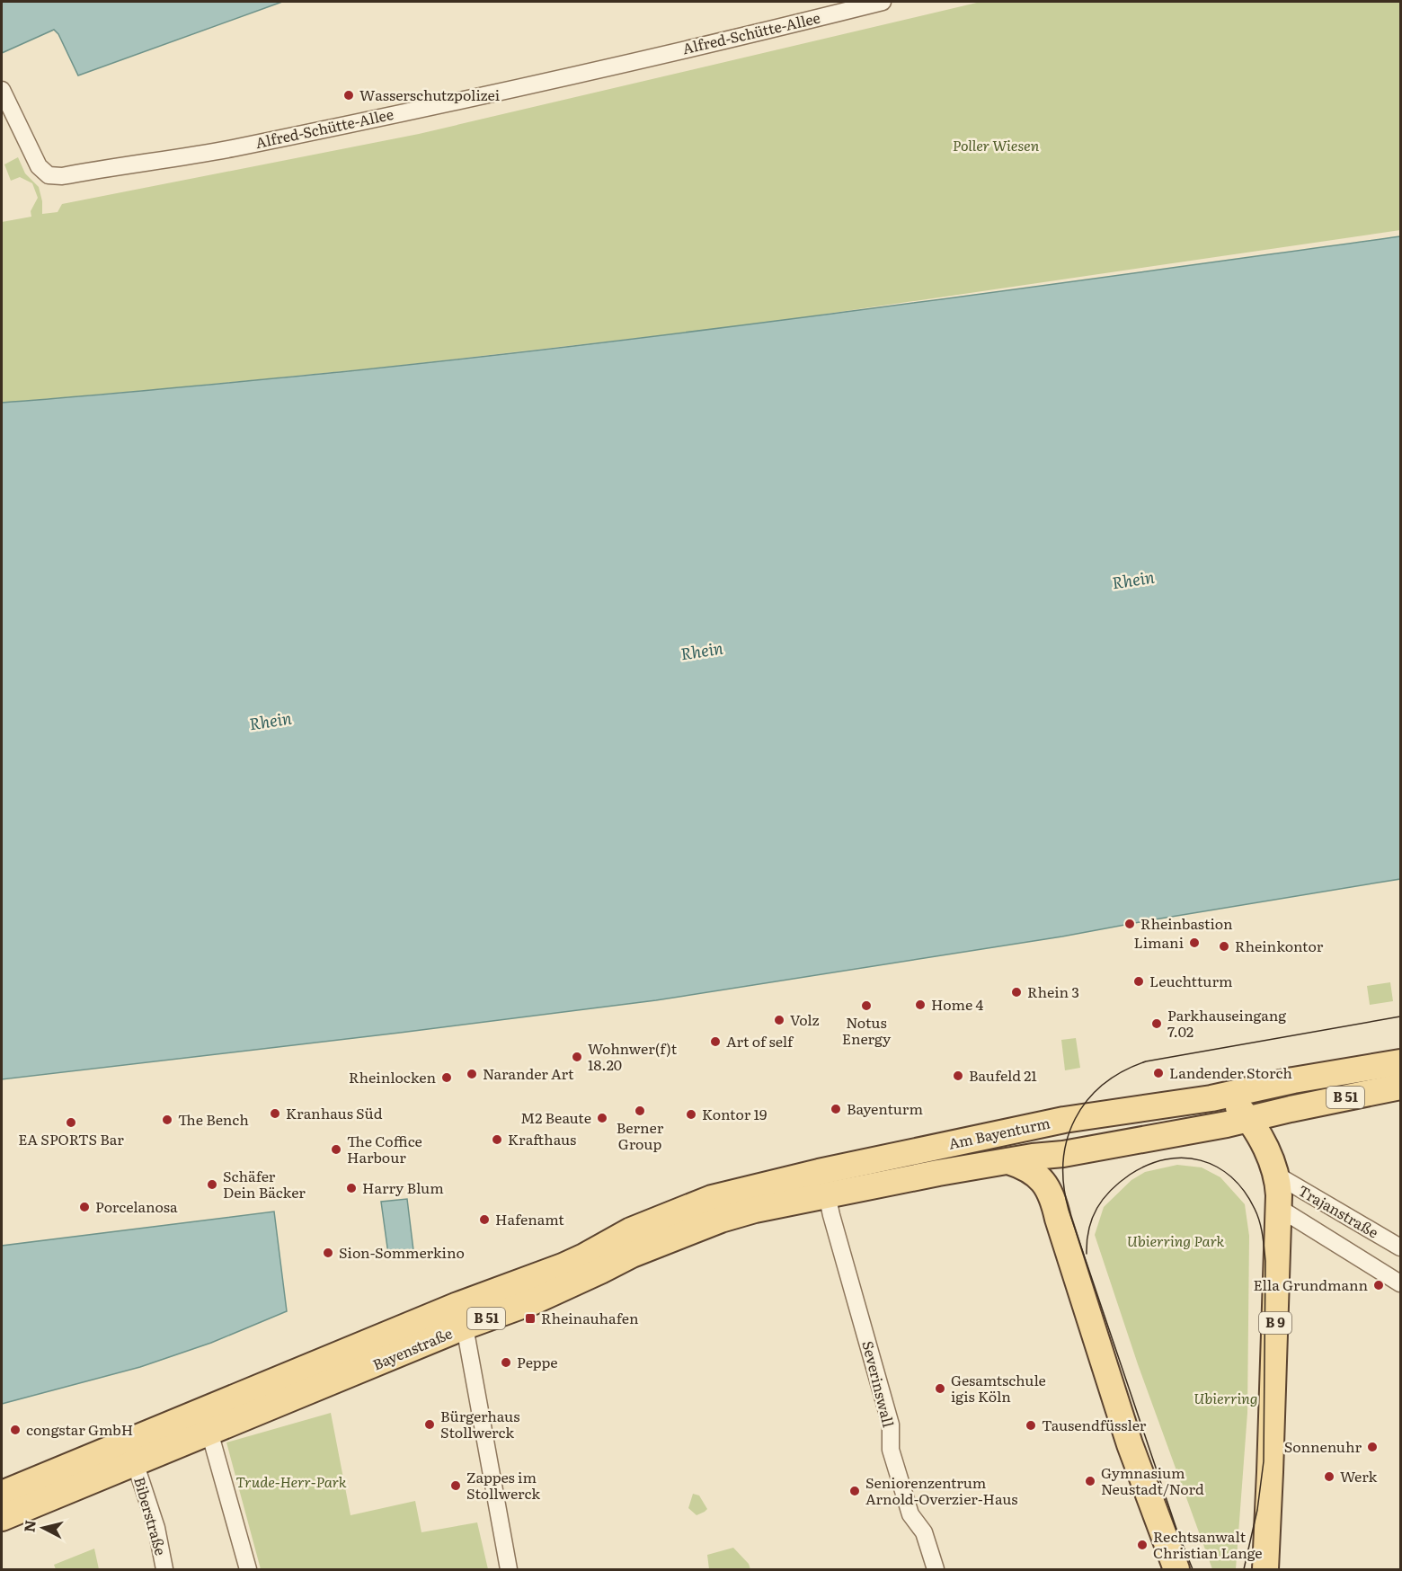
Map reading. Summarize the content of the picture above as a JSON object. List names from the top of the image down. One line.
{"streets":{"main road":["B 51","Am Bayenturm","B 9","Bayenstraße"],"street":["Alfred-Schütte-Allee","Trajanstraße","Severinswall","Biberstraße"]},"crossings":[["B 51","Am Bayenturm"],["B 51","B 9"],["Am Bayenturm","B 9"],["Am Bayenturm","Bayenstraße"],["Am Bayenturm","Severinswall"],["Trajanstraße","B 9"],["Bayenstraße","Severinswall"],["Bayenstraße","Biberstraße"]],"water":["Rhein"],"parks":["Poller Wiesen","Ubierring Park","Ubierring","Trude-Herr-Park"],"places":{"other":["Wasserschutzpolizei","Rheinbastion","Limani","Rheinkontor","Leuchtturm","Rhein 3","Home 4","Notus Energy","Volz","Parkhauseingang 7.02","Art of self","Wohnwer(f)t 18.20","Landender Storch","Narander Art","Baufeld 21","Rheinlocken","Bayenturm","Berner Group","Kranhaus Süd","Kontor 19","M2 Beaute","The Bench","EA SPORTS Bar","Krafthaus","The Coffice Harbour","Schäfer Dein Bäcker","Harry Blum","Porcelanosa","Hafenamt","Sion-Sommerkino","Ella Grundmann","Peppe","Gesamtschule igis Köln","Bürgerhaus Stollwerck","Tausendfüssler","congstar GmbH","Sonnenuhr","Werk","Gymnasium Neustadt/Nord","Zappes im Stollwerck","Seniorenzentrum Arnold-Overzier-Haus","Rechtsanwalt Christian Lange"],"transit":["Rheinauhafen"]},"north":"left"}
